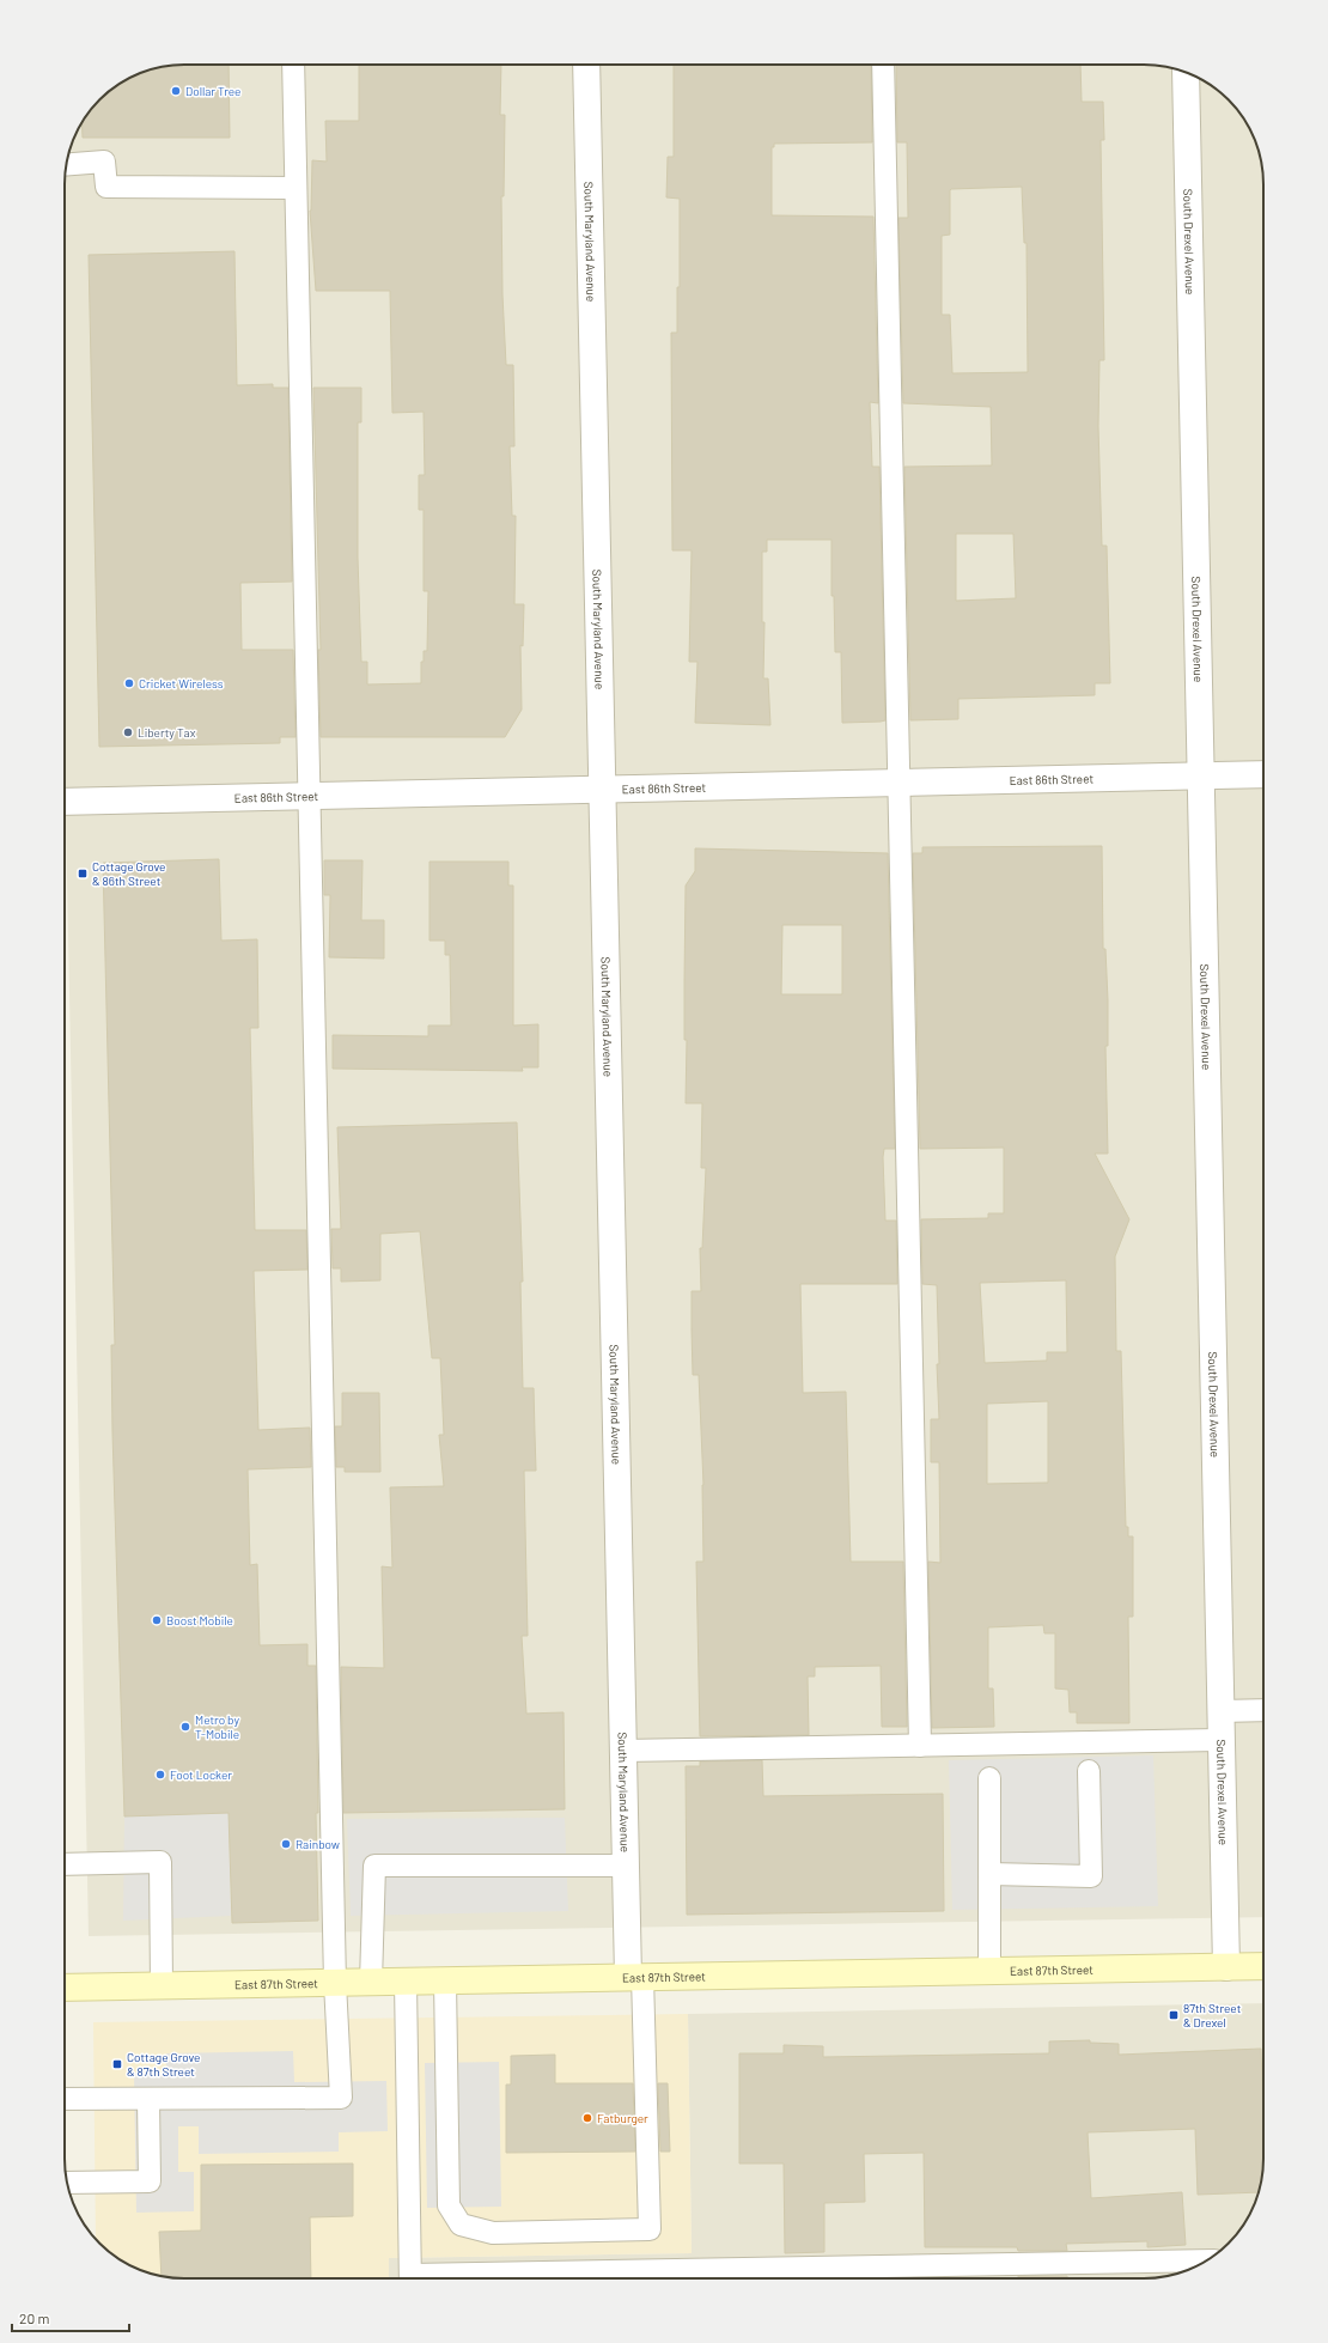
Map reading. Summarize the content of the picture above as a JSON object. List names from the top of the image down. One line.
{"streets":{"main road":["East 87th Street"],"street":["South Maryland Avenue","South Drexel Avenue","East 86th Street"]},"crossings":[["South Maryland Avenue","East 86th Street"],["South Maryland Avenue","East 87th Street"],["South Drexel Avenue","East 86th Street"],["South Drexel Avenue","East 87th Street"]],"places":{"other":["Dollar Tree","Cricket Wireless","Liberty Tax","Boost Mobile","Metro by T-Mobile","Foot Locker","Rainbow","Fatburger"],"transit":["Cottage Grove & 86th Street","87th Street & Drexel","Cottage Grove & 87th Street"]},"scale_bar":"20 m"}
